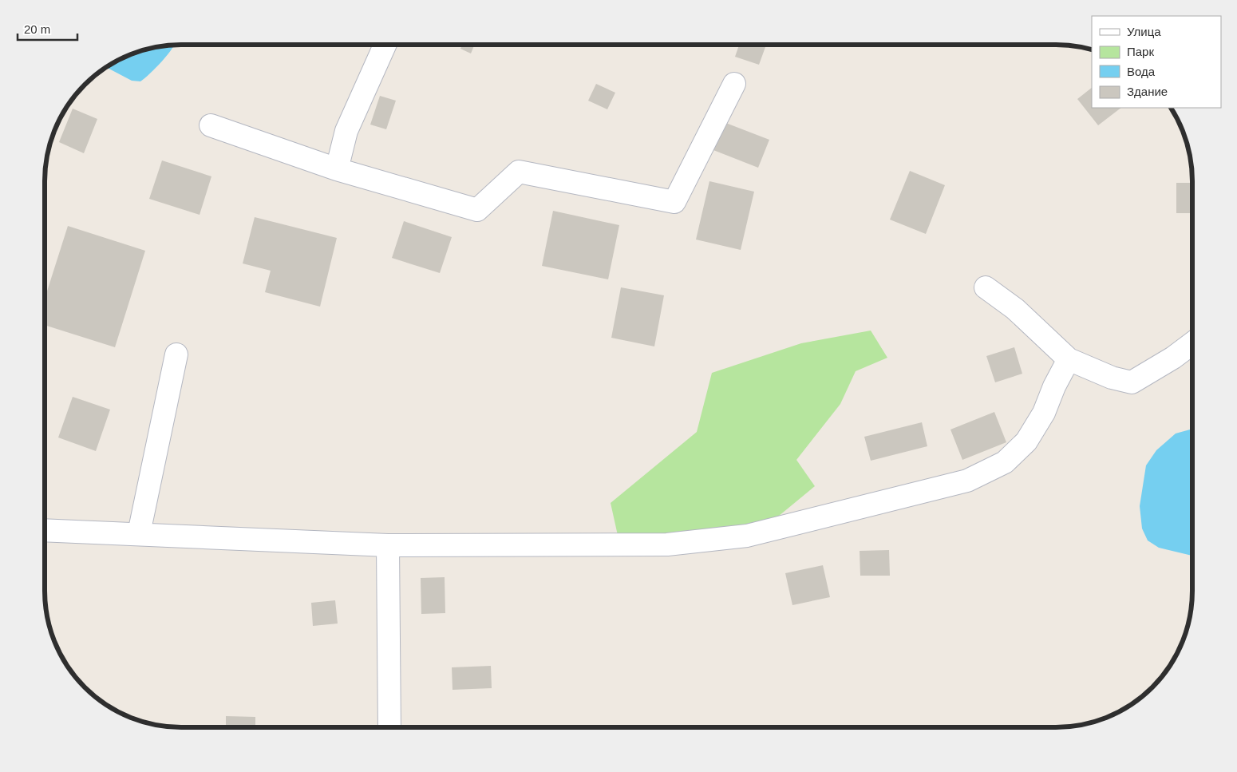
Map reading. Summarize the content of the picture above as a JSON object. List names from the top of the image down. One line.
{"legend":["Улица","Парк","Вода","Здание"],"scale_bar":"20 m"}
